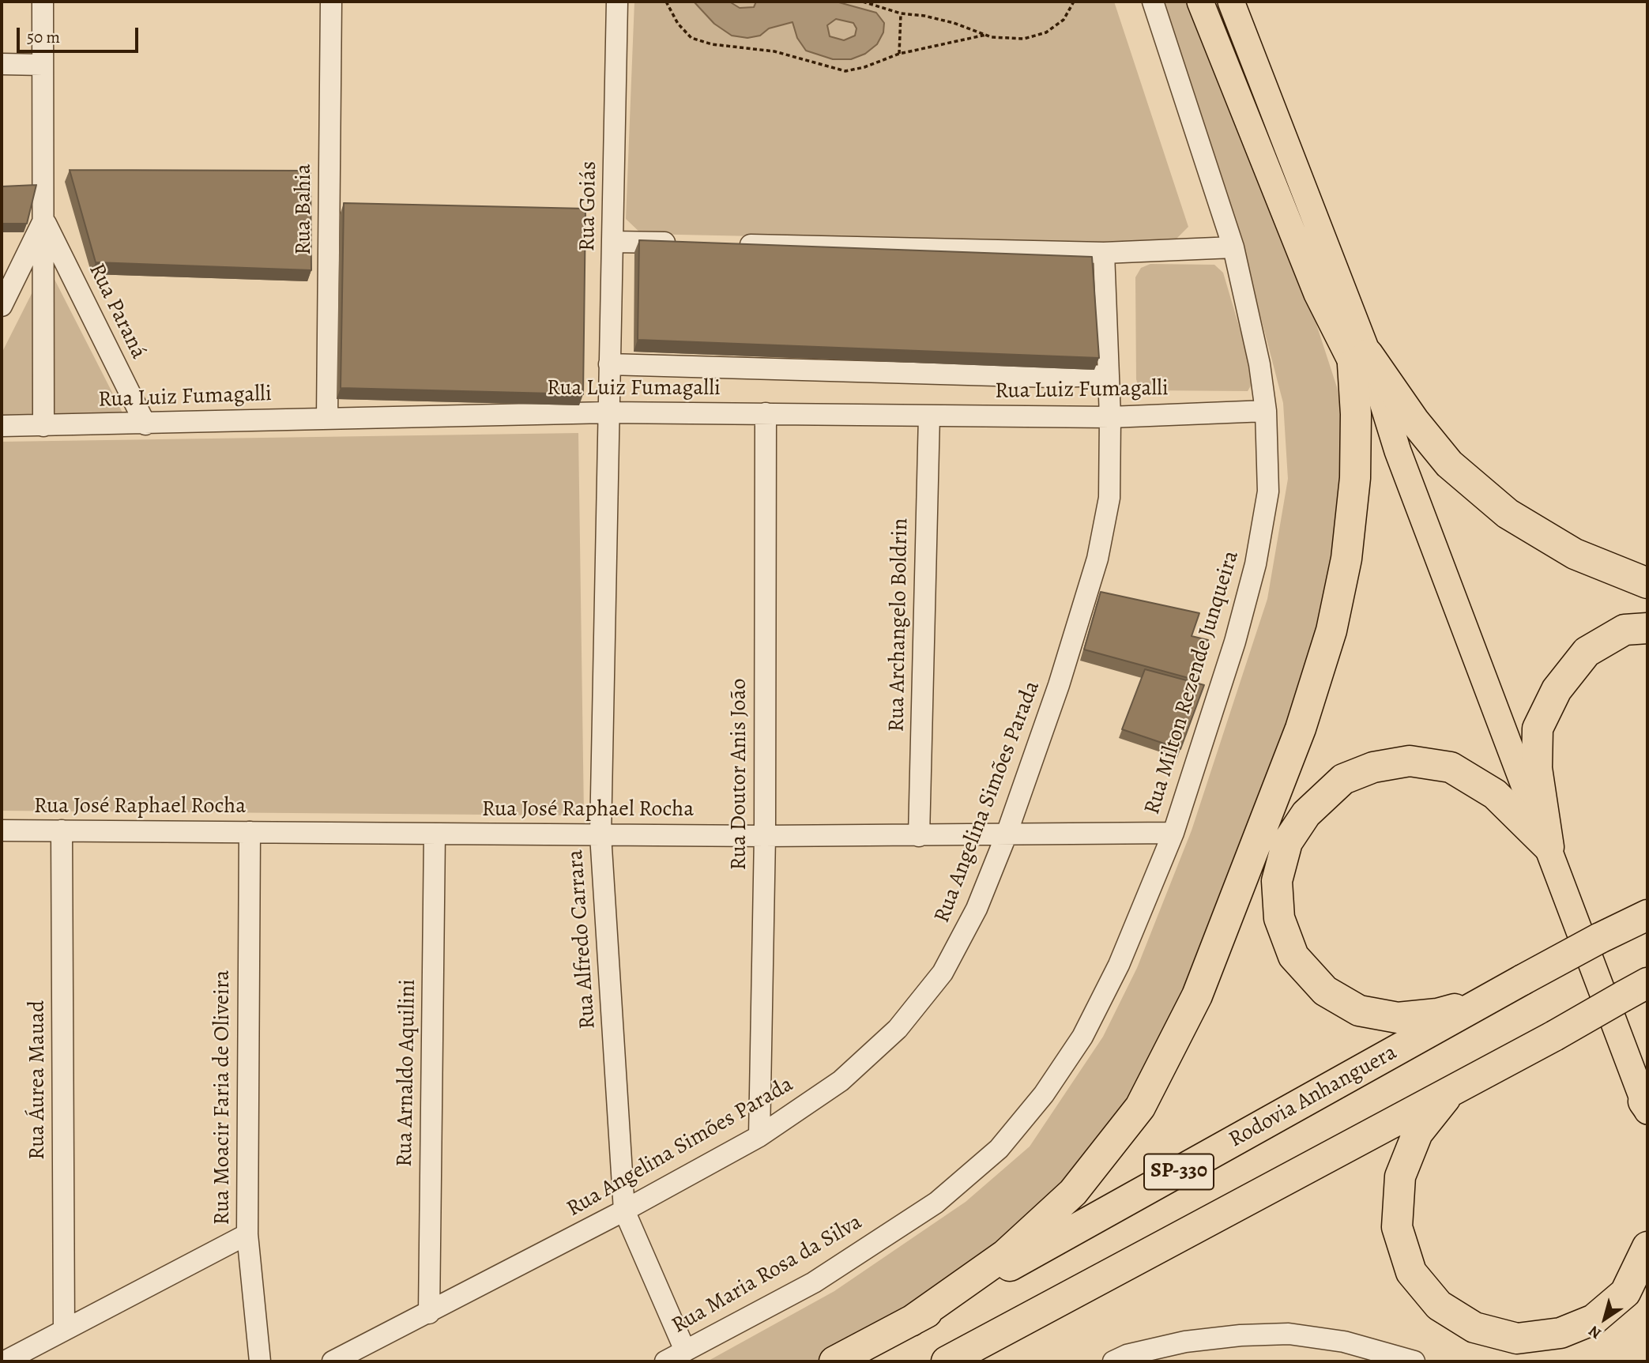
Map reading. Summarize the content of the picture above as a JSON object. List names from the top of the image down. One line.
{"streets":{"highway":["Rodovia Anhanguera","SP-330"],"street":["Rua Goiás","Rua Bahia","Rua Paraná","Rua Luiz Fumagalli","Rua Archangelo Boldrin","Rua Milton Rezende Junqueira","Rua Doutor Anis João","Rua Angelina Simões Parada","Rua José Raphael Rocha","Rua Alfredo Carrara","Rua Arnaldo Aquilini","Rua Áurea Mauad","Rua Moacir Faria de Oliveira","Rua Maria Rosa da Silva"]},"crossings":[["Rua Goiás","Rua Luiz Fumagalli"],["Rua Goiás","Rua Alfredo Carrara"],["Rua Bahia","Rua Luiz Fumagalli"],["Rua Paraná","Rua Luiz Fumagalli"],["Rua Luiz Fumagalli","Rua Archangelo Boldrin"],["Rua Luiz Fumagalli","Rua Milton Rezende Junqueira"],["Rua Luiz Fumagalli","Rua Doutor Anis João"],["Rua Luiz Fumagalli","Rua Angelina Simões Parada"],["Rua Luiz Fumagalli","Rua Alfredo Carrara"],["Rua Archangelo Boldrin","Rua José Raphael Rocha"],["Rua Milton Rezende Junqueira","Rua José Raphael Rocha"],["Rua Milton Rezende Junqueira","Rua Maria Rosa da Silva"],["Rua Doutor Anis João","Rua Angelina Simões Parada"],["Rua Doutor Anis João","Rua José Raphael Rocha"],["Rua Angelina Simões Parada","Rua José Raphael Rocha"],["Rua Angelina Simões Parada","Rua Alfredo Carrara"],["Rua Angelina Simões Parada","Rua Arnaldo Aquilini"],["Rua José Raphael Rocha","Rua Alfredo Carrara"],["Rua José Raphael Rocha","Rua Arnaldo Aquilini"],["Rua José Raphael Rocha","Rua Áurea Mauad"],["Rua José Raphael Rocha","Rua Moacir Faria de Oliveira"],["Rua Alfredo Carrara","Rua Maria Rosa da Silva"]],"scale_bar":"50 m","north":"bottom left"}
